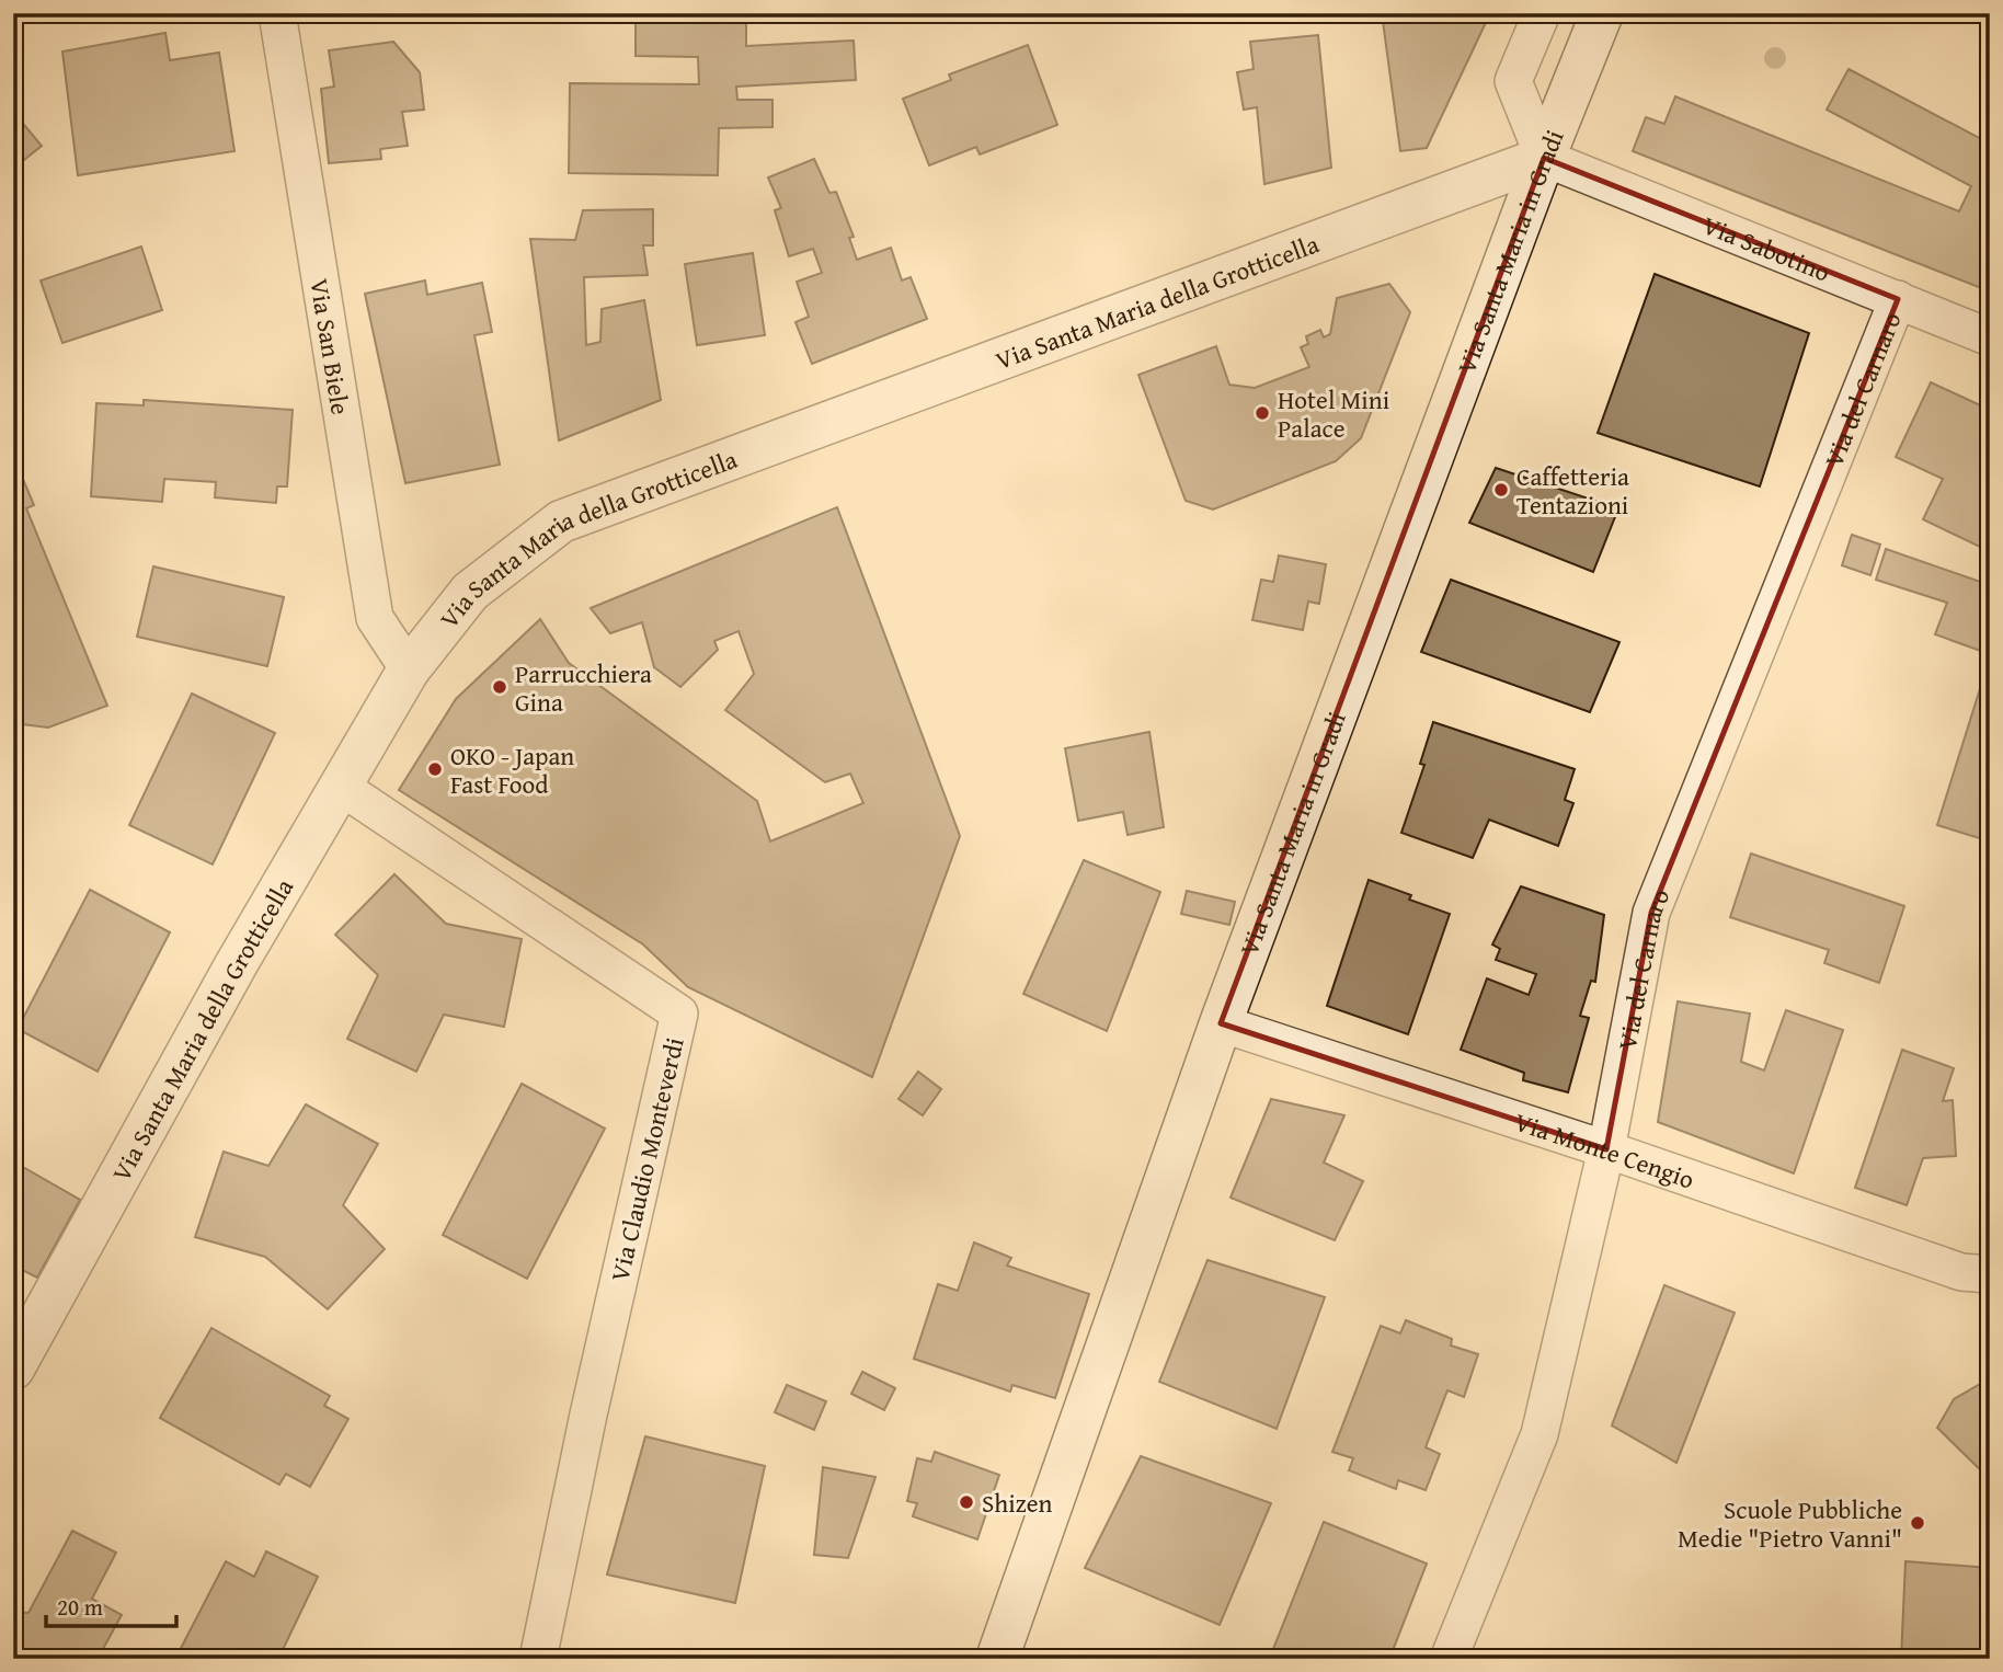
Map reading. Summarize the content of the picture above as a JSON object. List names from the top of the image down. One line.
{"streets":{"street":["Via Sabotino","Via Santa Maria in Gradi","Via Santa Maria della Grotticella","Via San Biele","Via del Carnaro","Via Monte Cengio","Via Claudio Monteverdi"]},"crossings":[["Via Sabotino","Via Santa Maria in Gradi"],["Via Sabotino","Via Santa Maria della Grotticella"],["Via Sabotino","Via del Carnaro"],["Via Santa Maria in Gradi","Via Santa Maria della Grotticella"],["Via Santa Maria in Gradi","Via Monte Cengio"],["Via Santa Maria della Grotticella","Via San Biele"],["Via Santa Maria della Grotticella","Via Claudio Monteverdi"],["Via del Carnaro","Via Monte Cengio"]],"places":["Hotel Mini Palace","Caffetteria Tentazioni","Parrucchiera Gina","OKO - Japan Fast Food","Shizen","Scuole Pubbliche Medie \"Pietro Vanni\""],"scale_bar":"20 m"}
